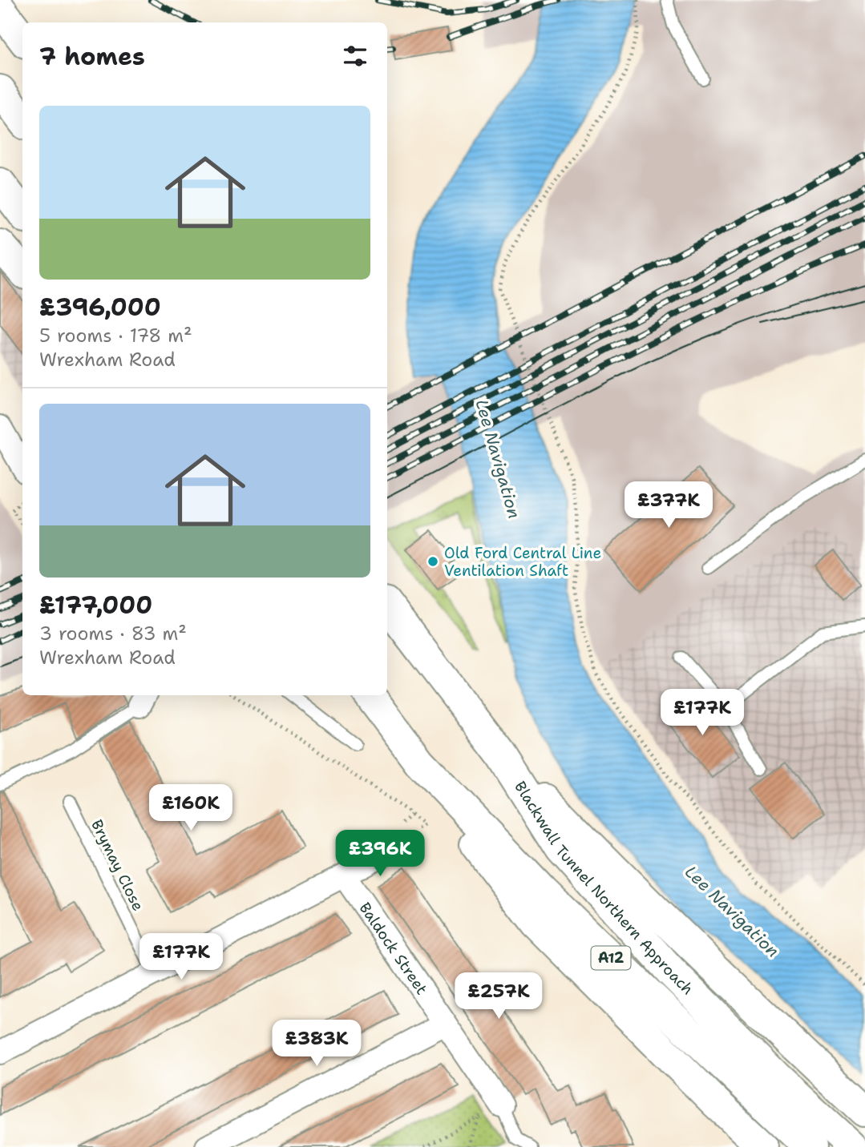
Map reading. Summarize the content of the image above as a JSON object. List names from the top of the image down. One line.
{"streets":{"highway":["Blackwall Tunnel Northern Approach","A12"],"street":["Baldock Street"],"lane":["Brymay Close"]},"crossings":[["Blackwall Tunnel Northern Approach","A12"]],"water":["Lee Navigation"],"places":["Old Ford Central Line Ventilation Shaft"],"page":{"heading":"7 homes","list":[{"name":"£396,000","note":"5 rooms · 178 m² · Wrexham Road"},{"name":"£177,000","note":"3 rooms · 83 m² · Wrexham Road"}],"price":["£377K","£177K","£160K","£396K","£177K","£257K","£383K"]}}
